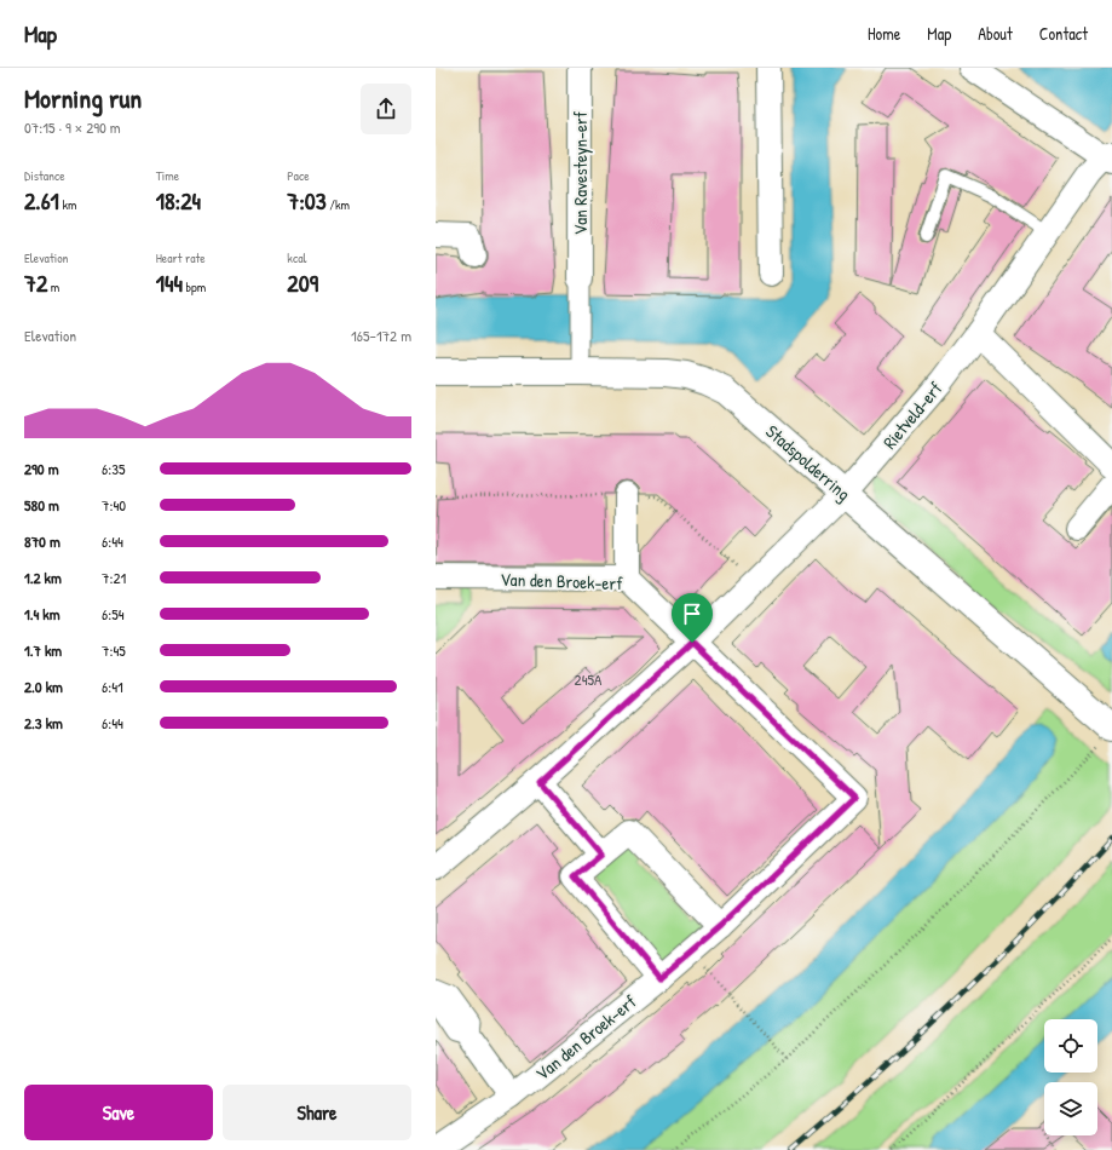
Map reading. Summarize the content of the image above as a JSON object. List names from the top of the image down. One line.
{"streets":{"street":["Van Ravesteyn-erf","Rietveld-erf","Stadspolderring","Van den Broek-erf"]},"crossings":[["Rietveld-erf","Stadspolderring"]],"house_numbers":["245A"],"page":{"header":"Map","nav":["Home","Map","About","Contact"],"heading":["Morning run","07:15 · 9 × 290 m"],"stats":[["Distance","2.61 km"],["Time","18:24"],["Pace","7:03 /km"],["Elevation","72 m"],["Heart rate","144 bpm"],["kcal","209"]],"chart":["Elevation","165–172 m"],"list":[{"name":"290 m","note":"6:35"},{"name":"580 m","note":"7:40"},{"name":"870 m","note":"6:44"},{"name":"1.2 km","note":"7:21"},{"name":"1.4 km","note":"6:54"},{"name":"1.7 km","note":"7:45"},{"name":"2.0 km","note":"6:41"},{"name":"2.3 km","note":"6:44"}],"buttons":["Save","Share"]}}
